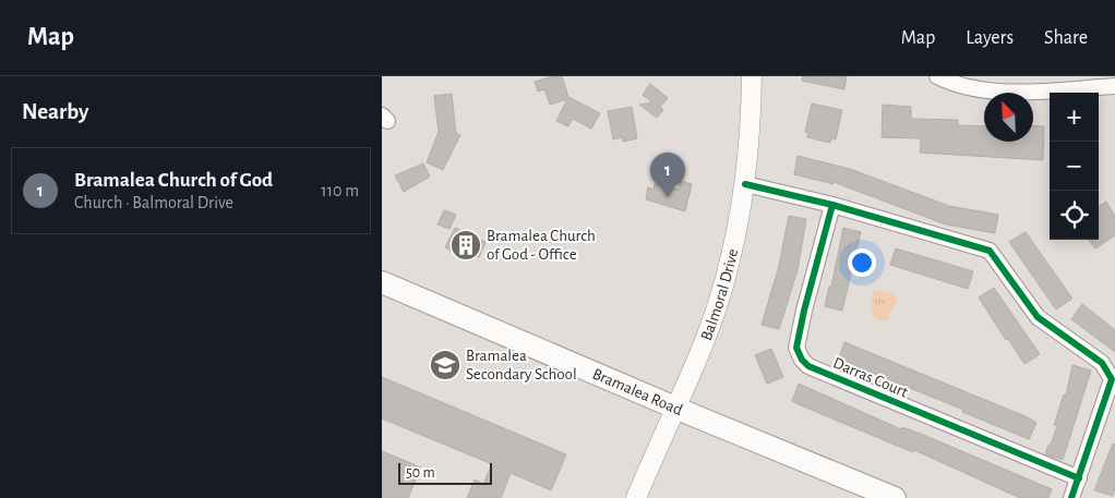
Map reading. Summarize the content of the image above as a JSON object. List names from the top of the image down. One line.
{"streets":{"main road":["Bramalea Road"],"street":["Balmoral Drive","Darras Court"]},"crossings":[["Balmoral Drive","Bramalea Road"]],"places":{"building":["Bramalea Church of God - Office"],"school or university":["Bramalea Secondary School"]},"scale_bar":"50 m","north":"top left","page":{"header":"Map","nav":["Map","Layers","Share"],"heading":"Nearby","map_buttons":["+","−"],"list":[{"mark":"1","name":"Bramalea Church of God","note":"Church · Balmoral Drive","value":"110 m"}],"pins":"1","scale":"50 m"}}
